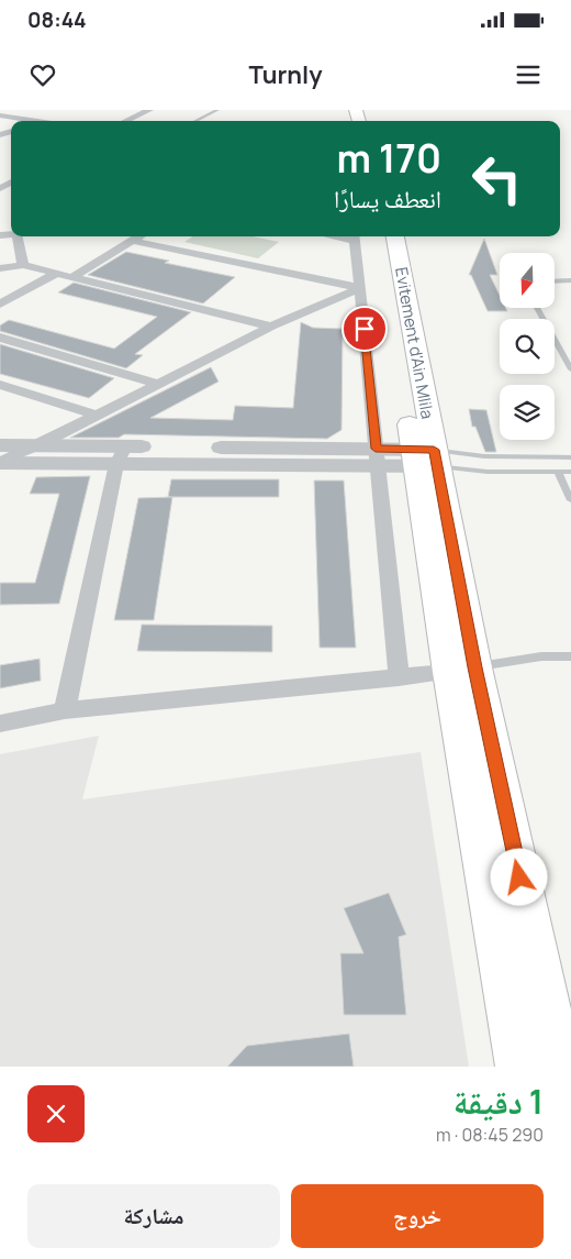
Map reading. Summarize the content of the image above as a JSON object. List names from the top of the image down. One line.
{"streets":{"highway":["Evitement d'Ain Mlila"]},"north":"bottom","page":{"status":"08:44","header":"Turnly","turn":["170 m","انعطف يسارًا"],"heading":["1 دقيقة","290 m · 08:45"],"buttons":["خروج","مشاركة"]}}
